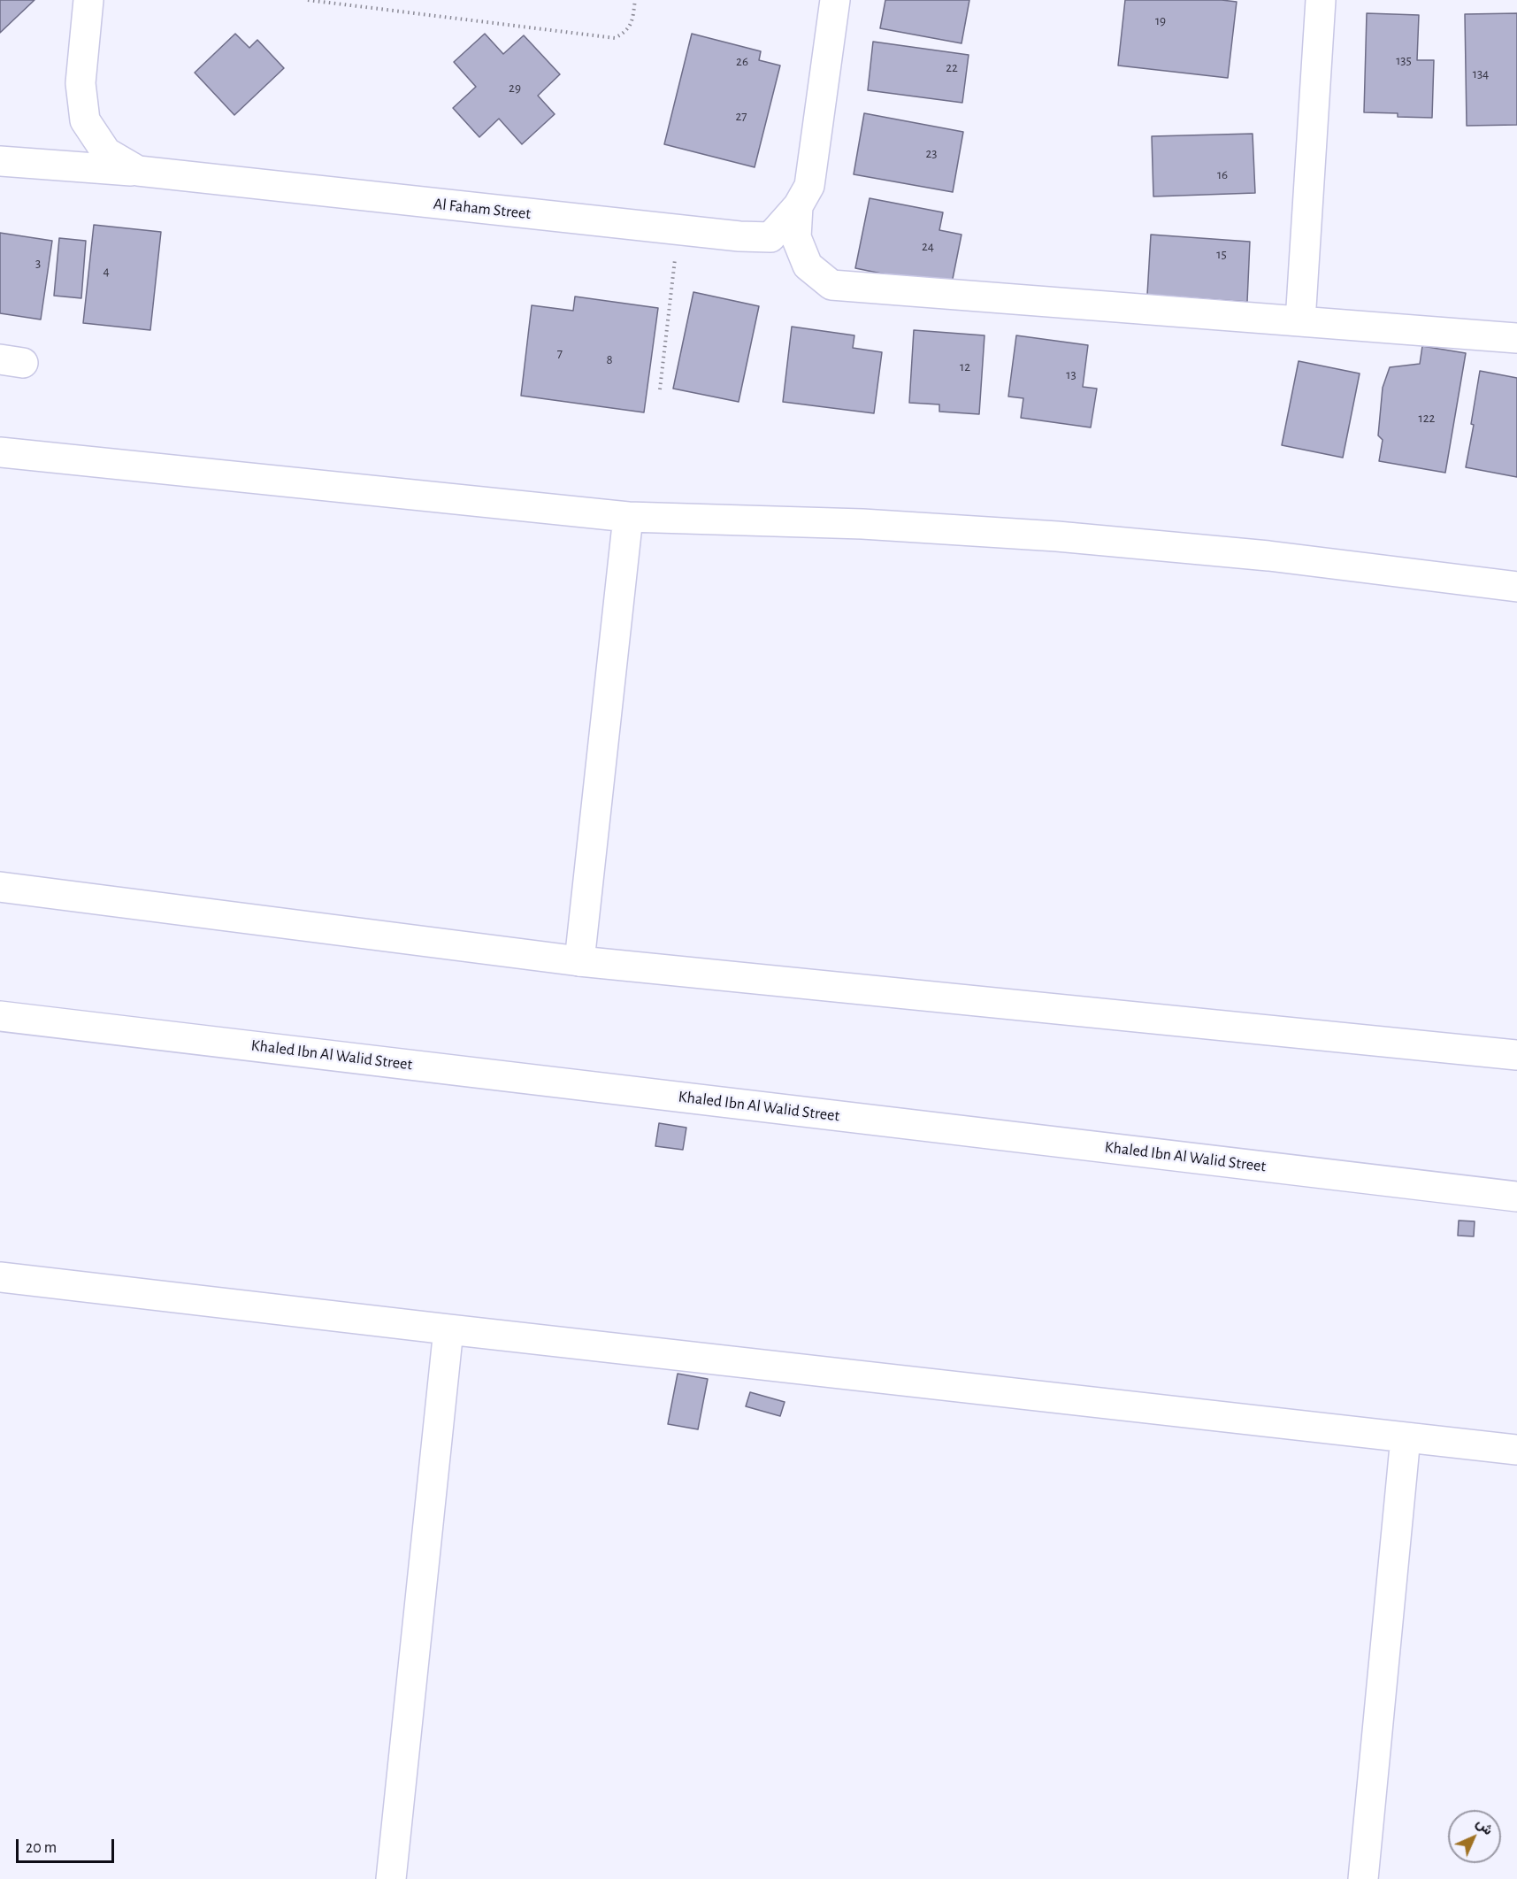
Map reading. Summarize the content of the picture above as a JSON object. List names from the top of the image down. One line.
{"streets":{"street":["Al Faham Street","Khaled Ibn Al Walid Street"]},"house_numbers":["19","135","26","22","134","29","27","23","16","24","15","3","4","7","8","12","13","122"],"scale_bar":"20 m","north":"top right"}
